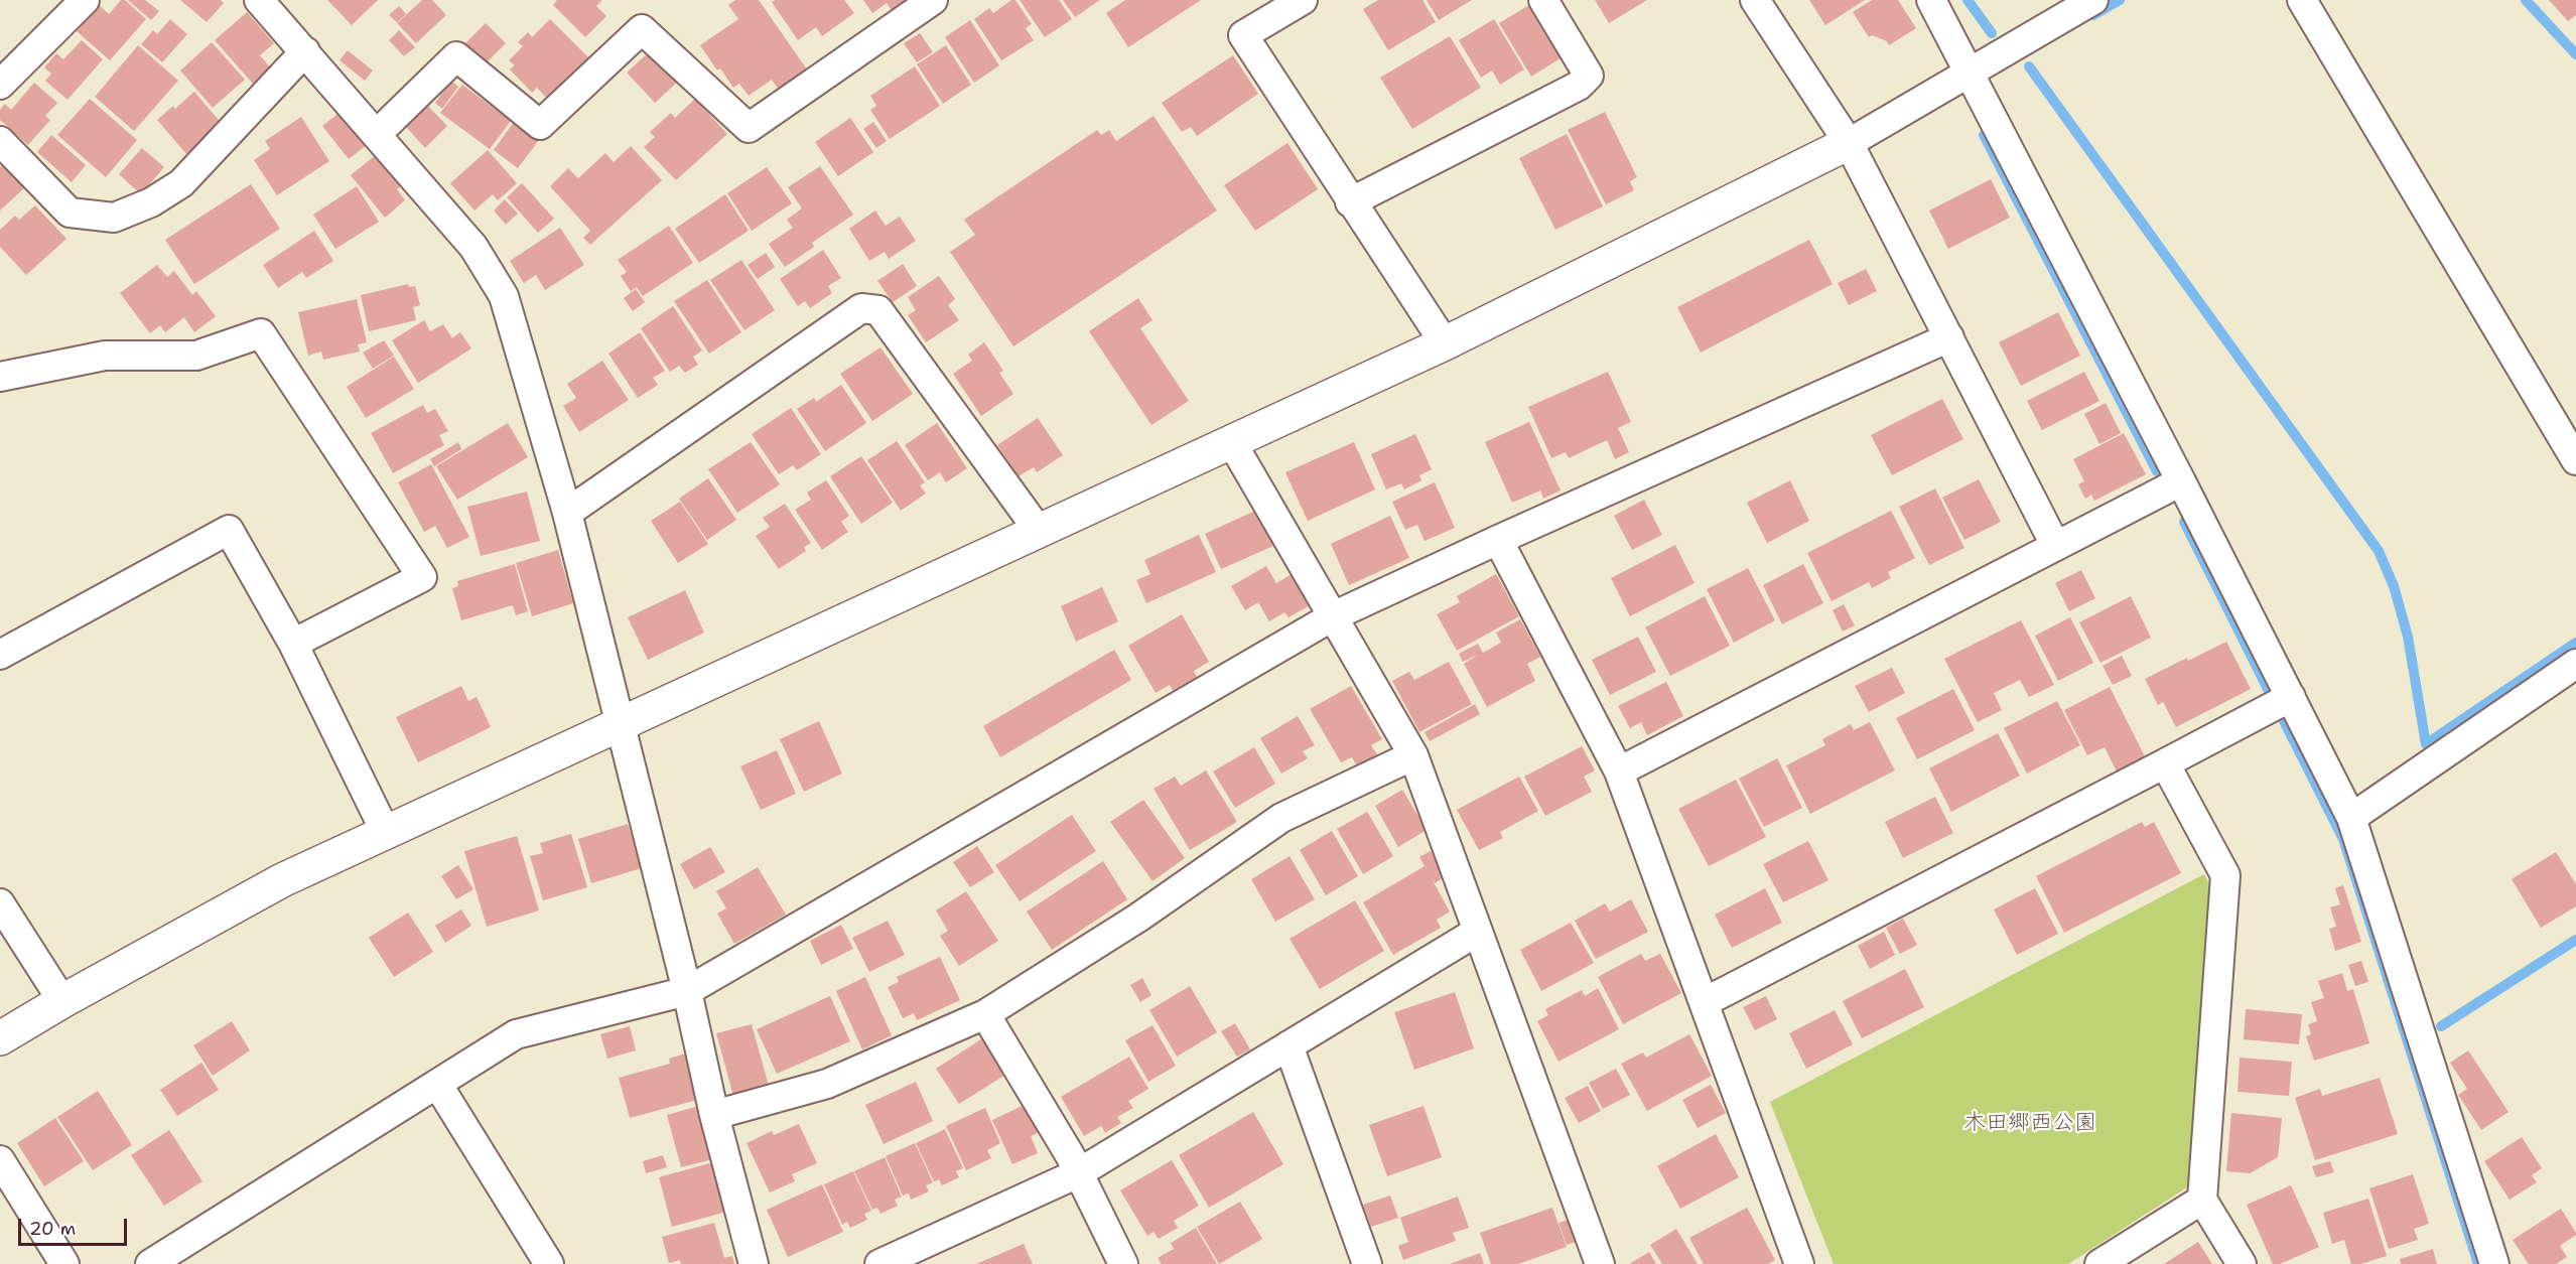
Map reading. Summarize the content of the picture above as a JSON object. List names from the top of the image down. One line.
{"parks":["木田郷西公園"],"scale_bar":"20 m"}
